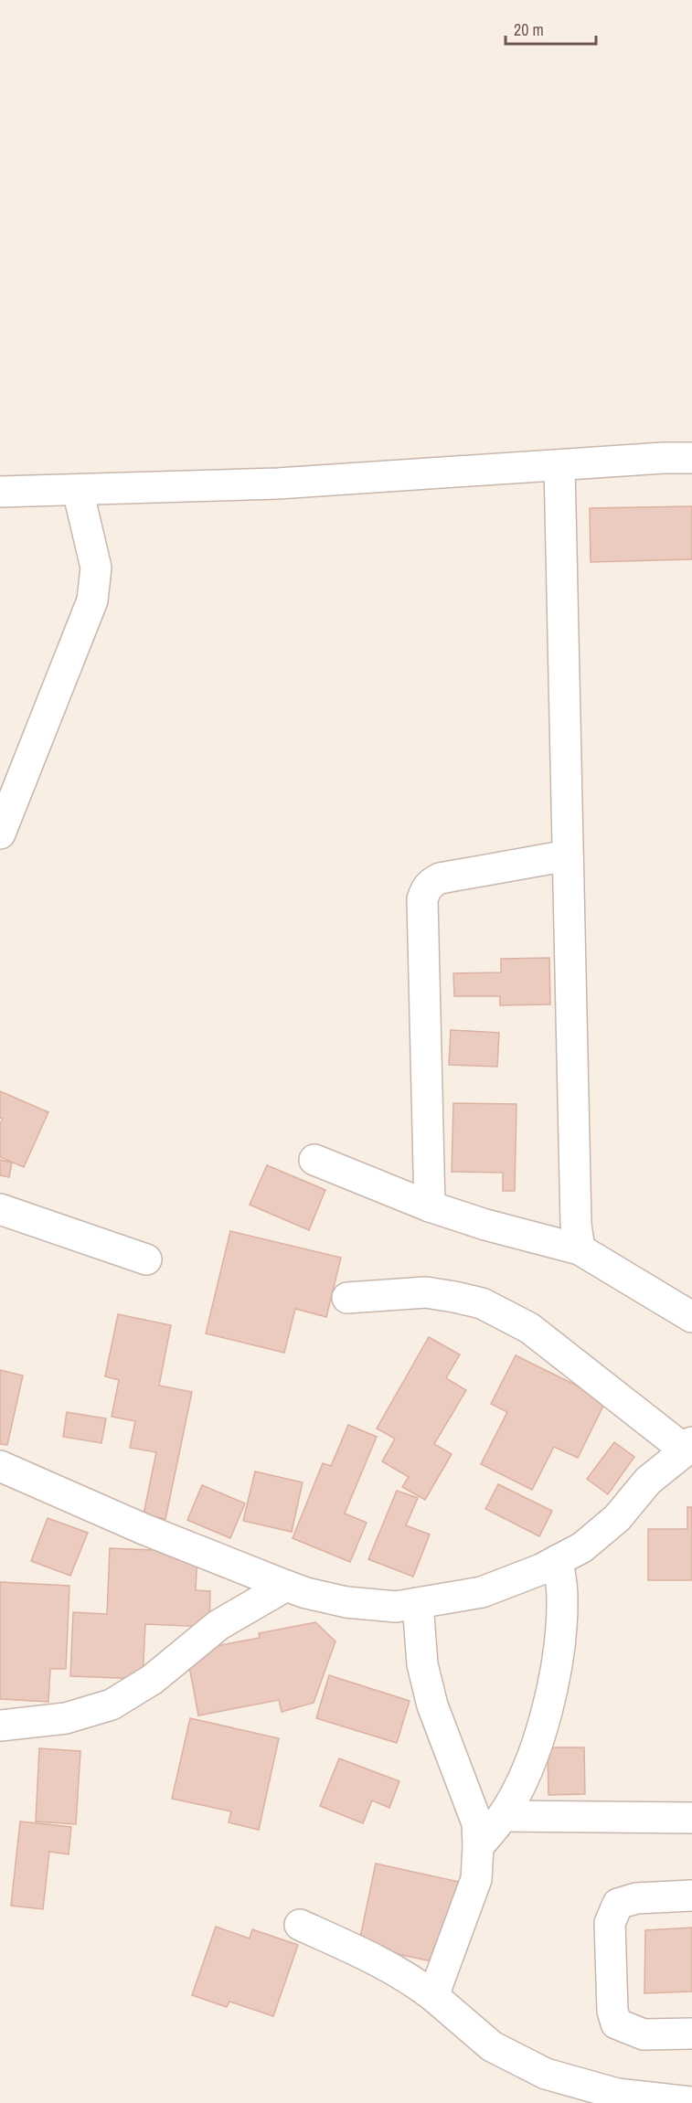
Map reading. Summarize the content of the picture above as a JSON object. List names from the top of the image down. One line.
{"scale_bar":"20 m"}
